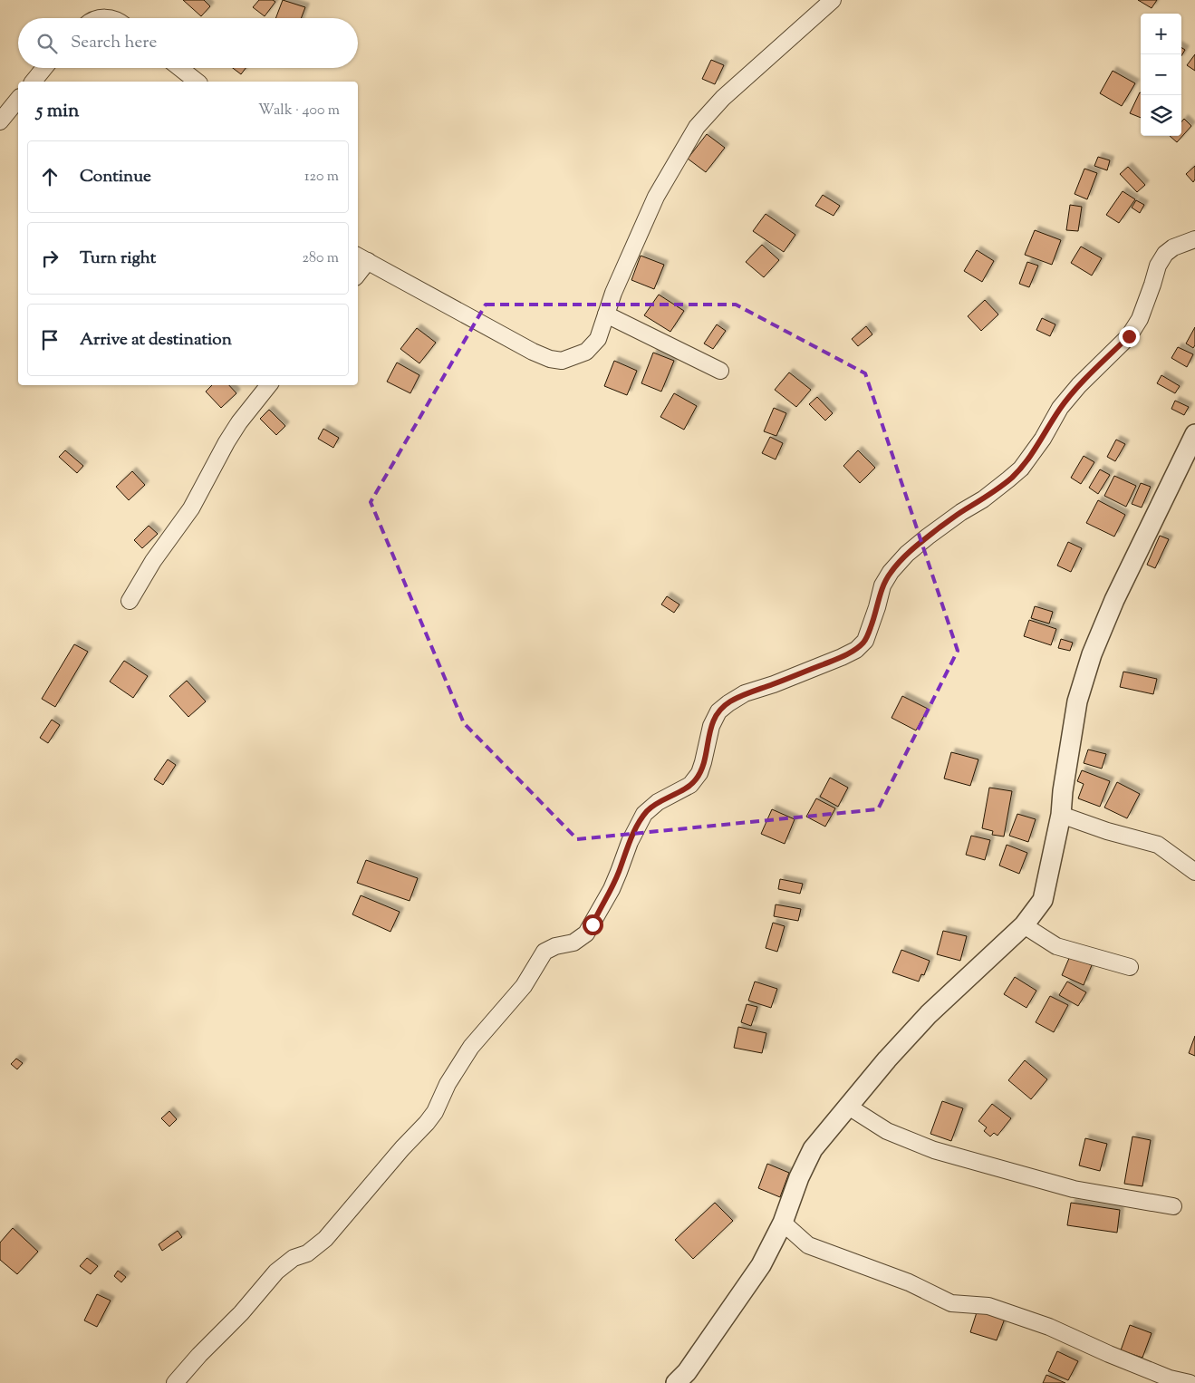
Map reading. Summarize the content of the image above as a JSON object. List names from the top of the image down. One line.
{"page":{"map_buttons":["+","−"],"search":"Search here","heading":["5 min","Walk · 400 m"],"list":[["Continue","120 m"],["Turn right","280 m"],"Arrive at destination"]}}
